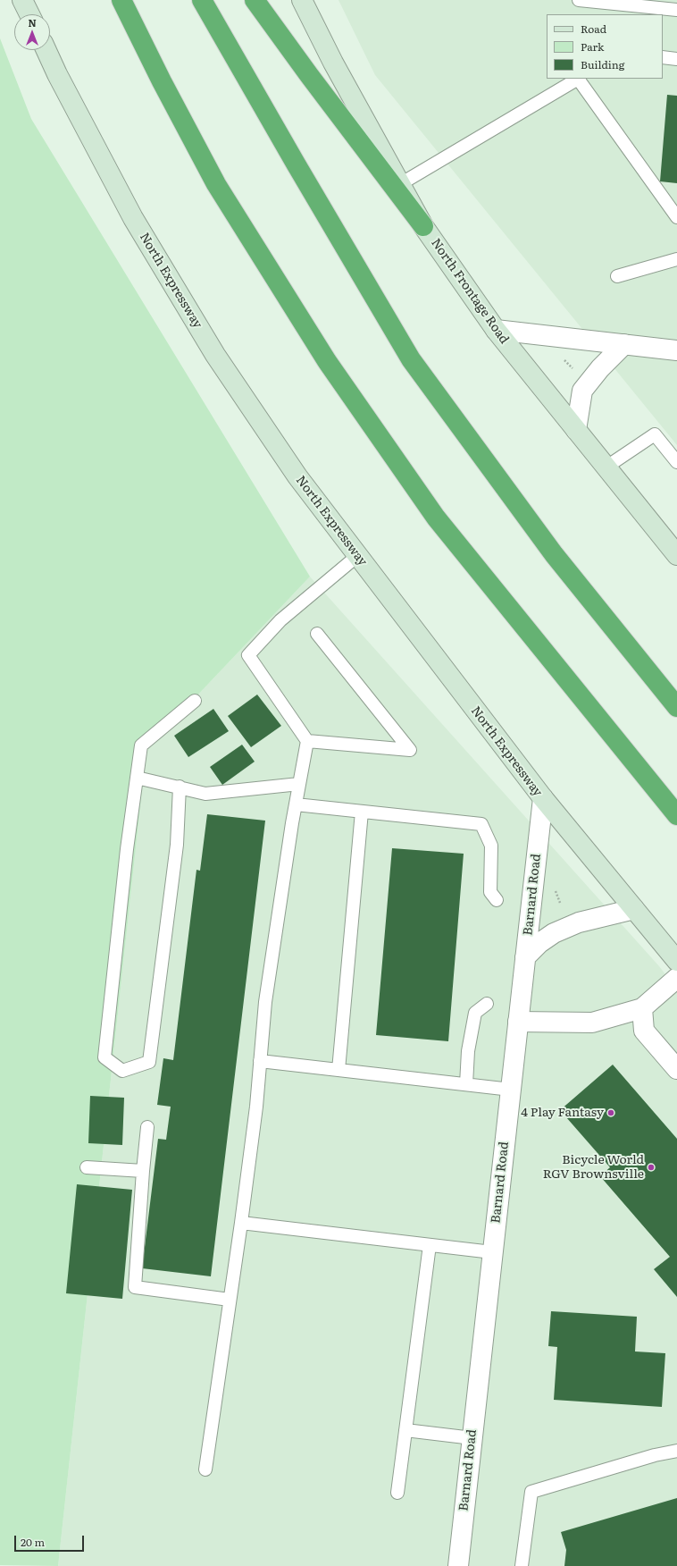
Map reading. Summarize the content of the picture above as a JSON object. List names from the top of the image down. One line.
{"streets":{"main road":["North Expressway","North Frontage Road"],"street":["Barnard Road"]},"crossings":[["North Expressway","Barnard Road"]],"places":["4 Play Fantasy","Bicycle World RGV Brownsville"],"legend":["Road","Park","Building"],"scale_bar":"20 m","north":"top"}
